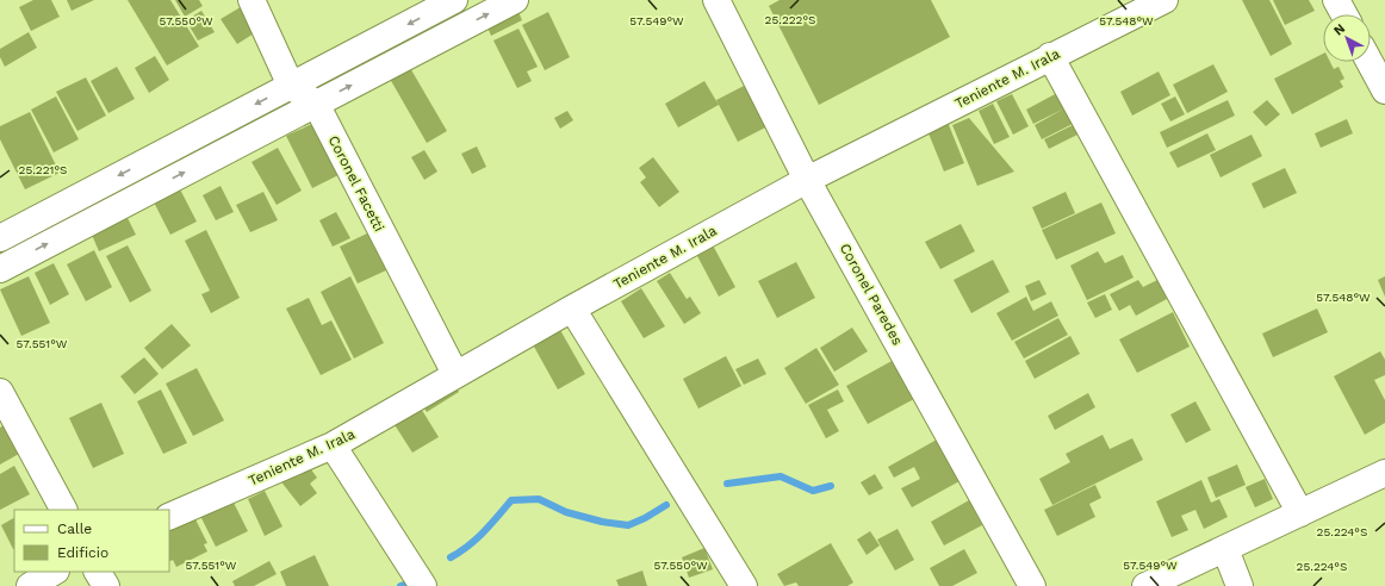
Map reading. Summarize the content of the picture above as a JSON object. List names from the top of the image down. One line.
{"streets":{"street":["Teniente M. Irala","Coronel Facetti","Coronel Paredes"]},"crossings":[["Teniente M. Irala","Coronel Facetti"],["Teniente M. Irala","Coronel Paredes"]],"legend":["Calle","Edificio"],"north":"top left","coordinates":["25.222°S","57.550°W","57.549°W","57.548°W","25.221°S","57.551°W","25.224°S"]}
